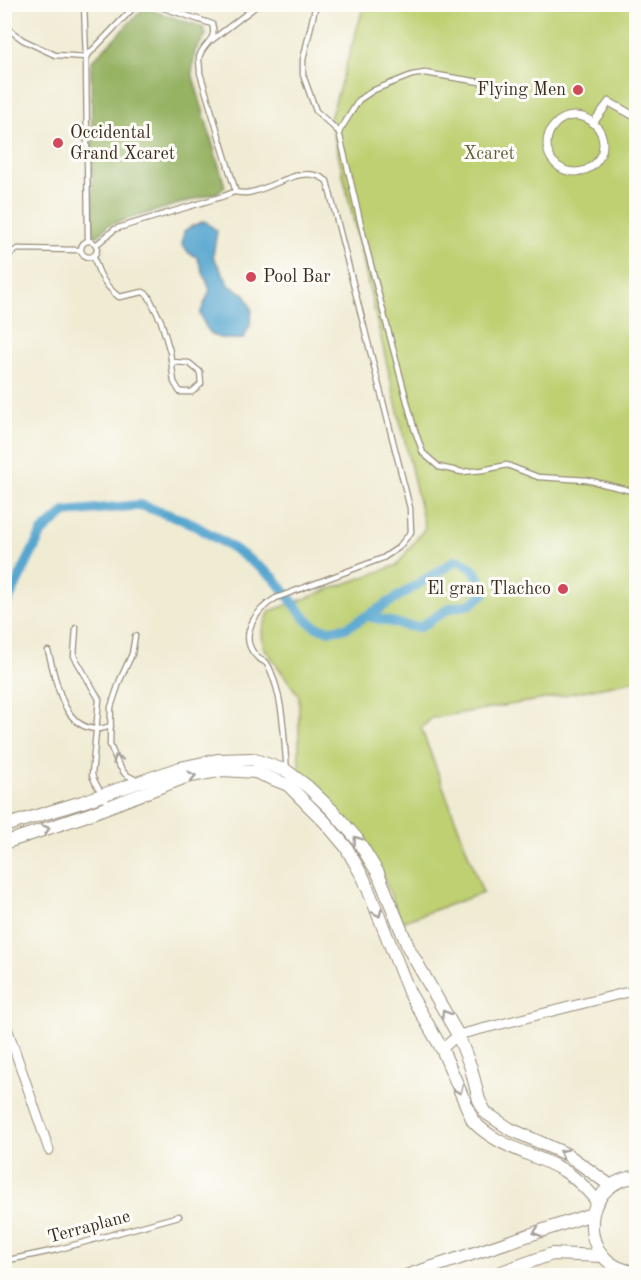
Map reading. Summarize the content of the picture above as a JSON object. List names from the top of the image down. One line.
{"streets":{"lane":["Terraplane"]},"parks":["Xcaret"],"places":["Flying Men","Occidental Grand Xcaret","Pool Bar","El gran Tlachco"]}
